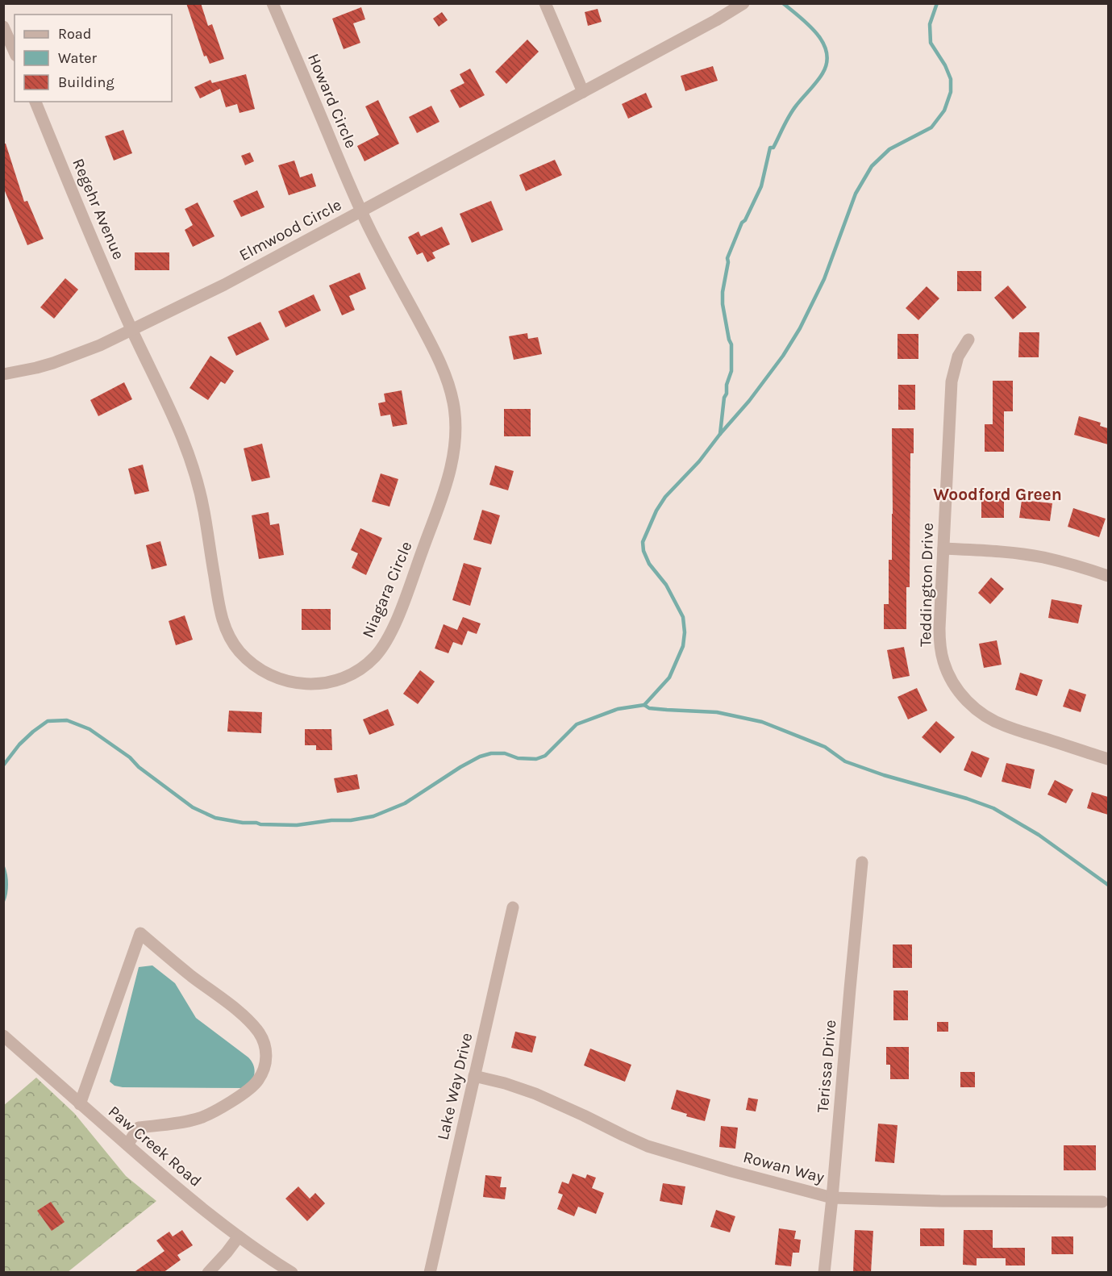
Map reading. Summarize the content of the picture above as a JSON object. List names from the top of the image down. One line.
{"streets":{"street":["Howard Circle","Regehr Avenue","Elmwood Circle","Teddington Drive","Niagara Circle","Terissa Drive","Lake Way Drive","Paw Creek Road","Rowan Way"]},"crossings":[["Howard Circle","Elmwood Circle"],["Howard Circle","Niagara Circle"],["Regehr Avenue","Elmwood Circle"],["Regehr Avenue","Niagara Circle"],["Elmwood Circle","Niagara Circle"],["Terissa Drive","Rowan Way"],["Lake Way Drive","Rowan Way"]],"districts":["Woodford Green"],"legend":["Road","Water","Building"]}
